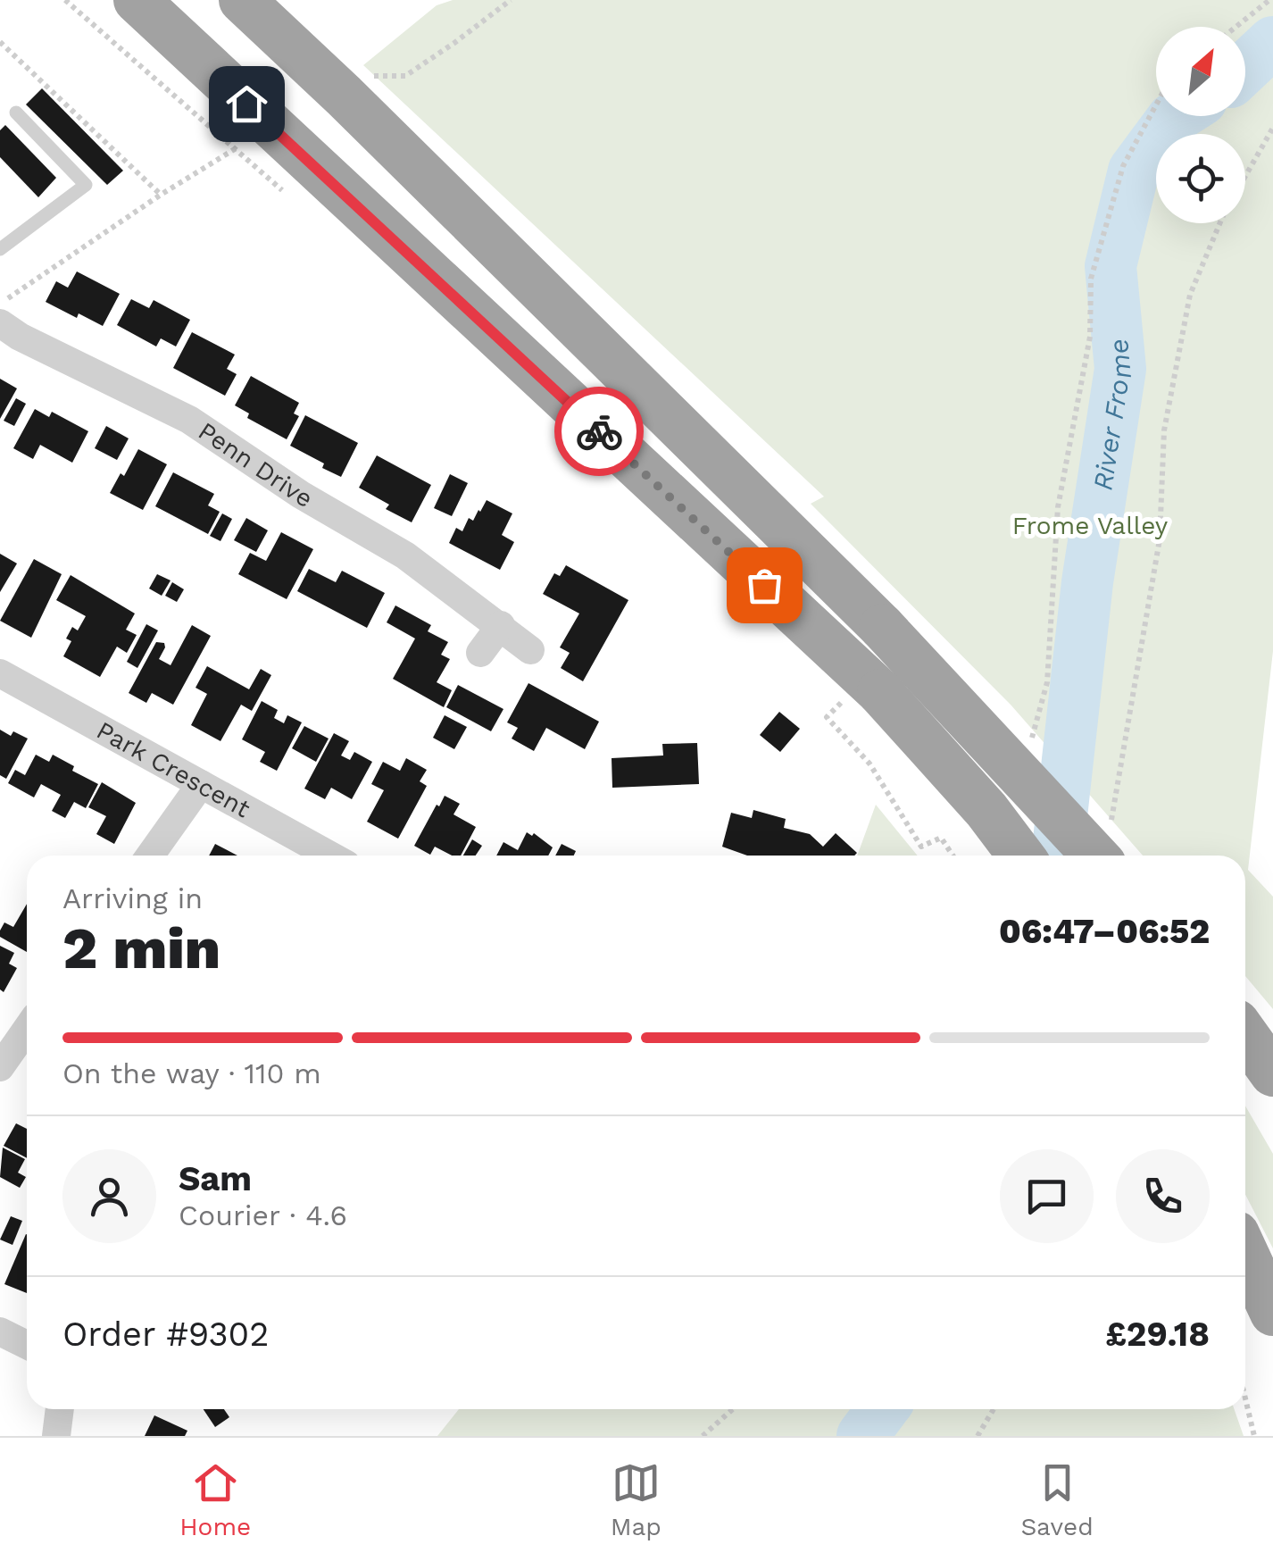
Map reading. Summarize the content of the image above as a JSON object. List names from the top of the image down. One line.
{"streets":{"street":["Penn Drive","Park Crescent"]},"water":["River Frome"],"parks":["Frome Valley"],"north":"top right","page":{"heading":["2 min","Arriving in","06:47–06:52"],"panel":["Sam","Courier · 4.6","Order #9302","£29.18"],"bar":"On the way · 110 m","tabs":["Home","Map","Saved"]}}
